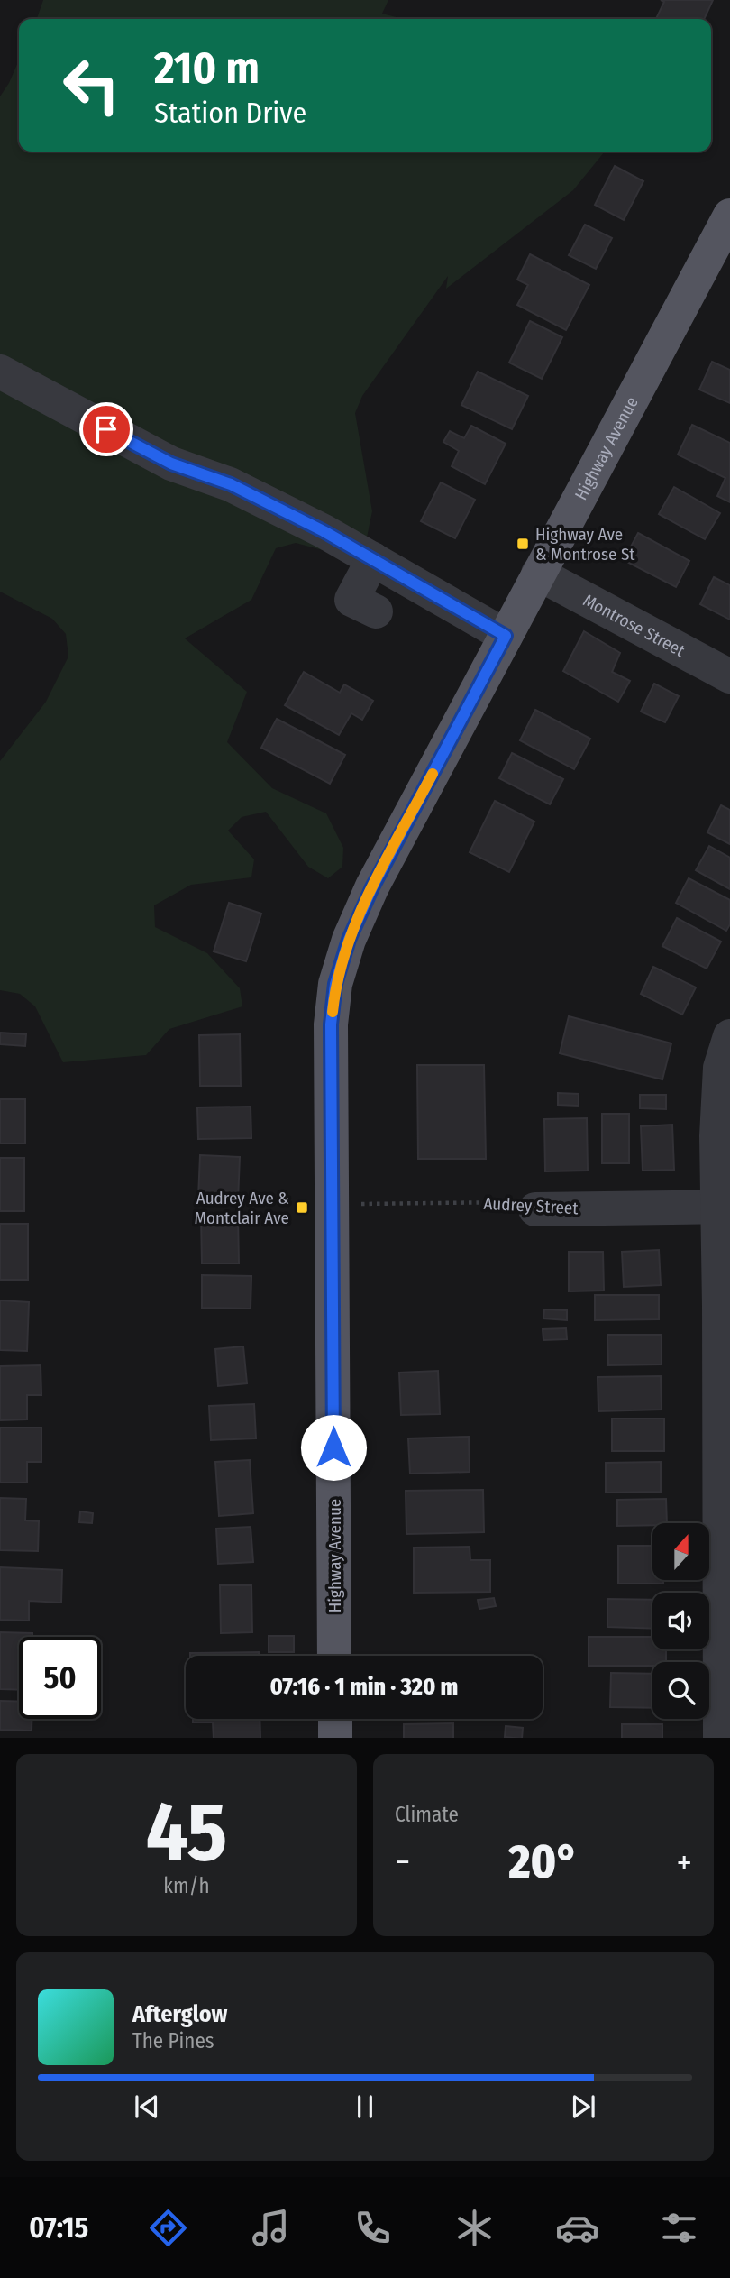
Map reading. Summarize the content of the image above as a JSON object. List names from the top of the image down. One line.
{"streets":{"main road":["Highway Avenue"],"street":["Montrose Street","Audrey Street"]},"crossings":[["Highway Avenue","Montrose Street"],["Highway Avenue","Audrey Street"]],"places":{"transit":["Highway Ave & Montrose St","Audrey Ave & Montclair Ave"]},"north":"top","page":{"turn":["210 m","Station Drive"],"limit":"50","trip":"07:16 · 1 min · 320 m","tile":[["45","km/h"],"Climate"],"heat":["−","20°","+"],"song":["Afterglow","The Pines"],"tabs":"07:15"}}
